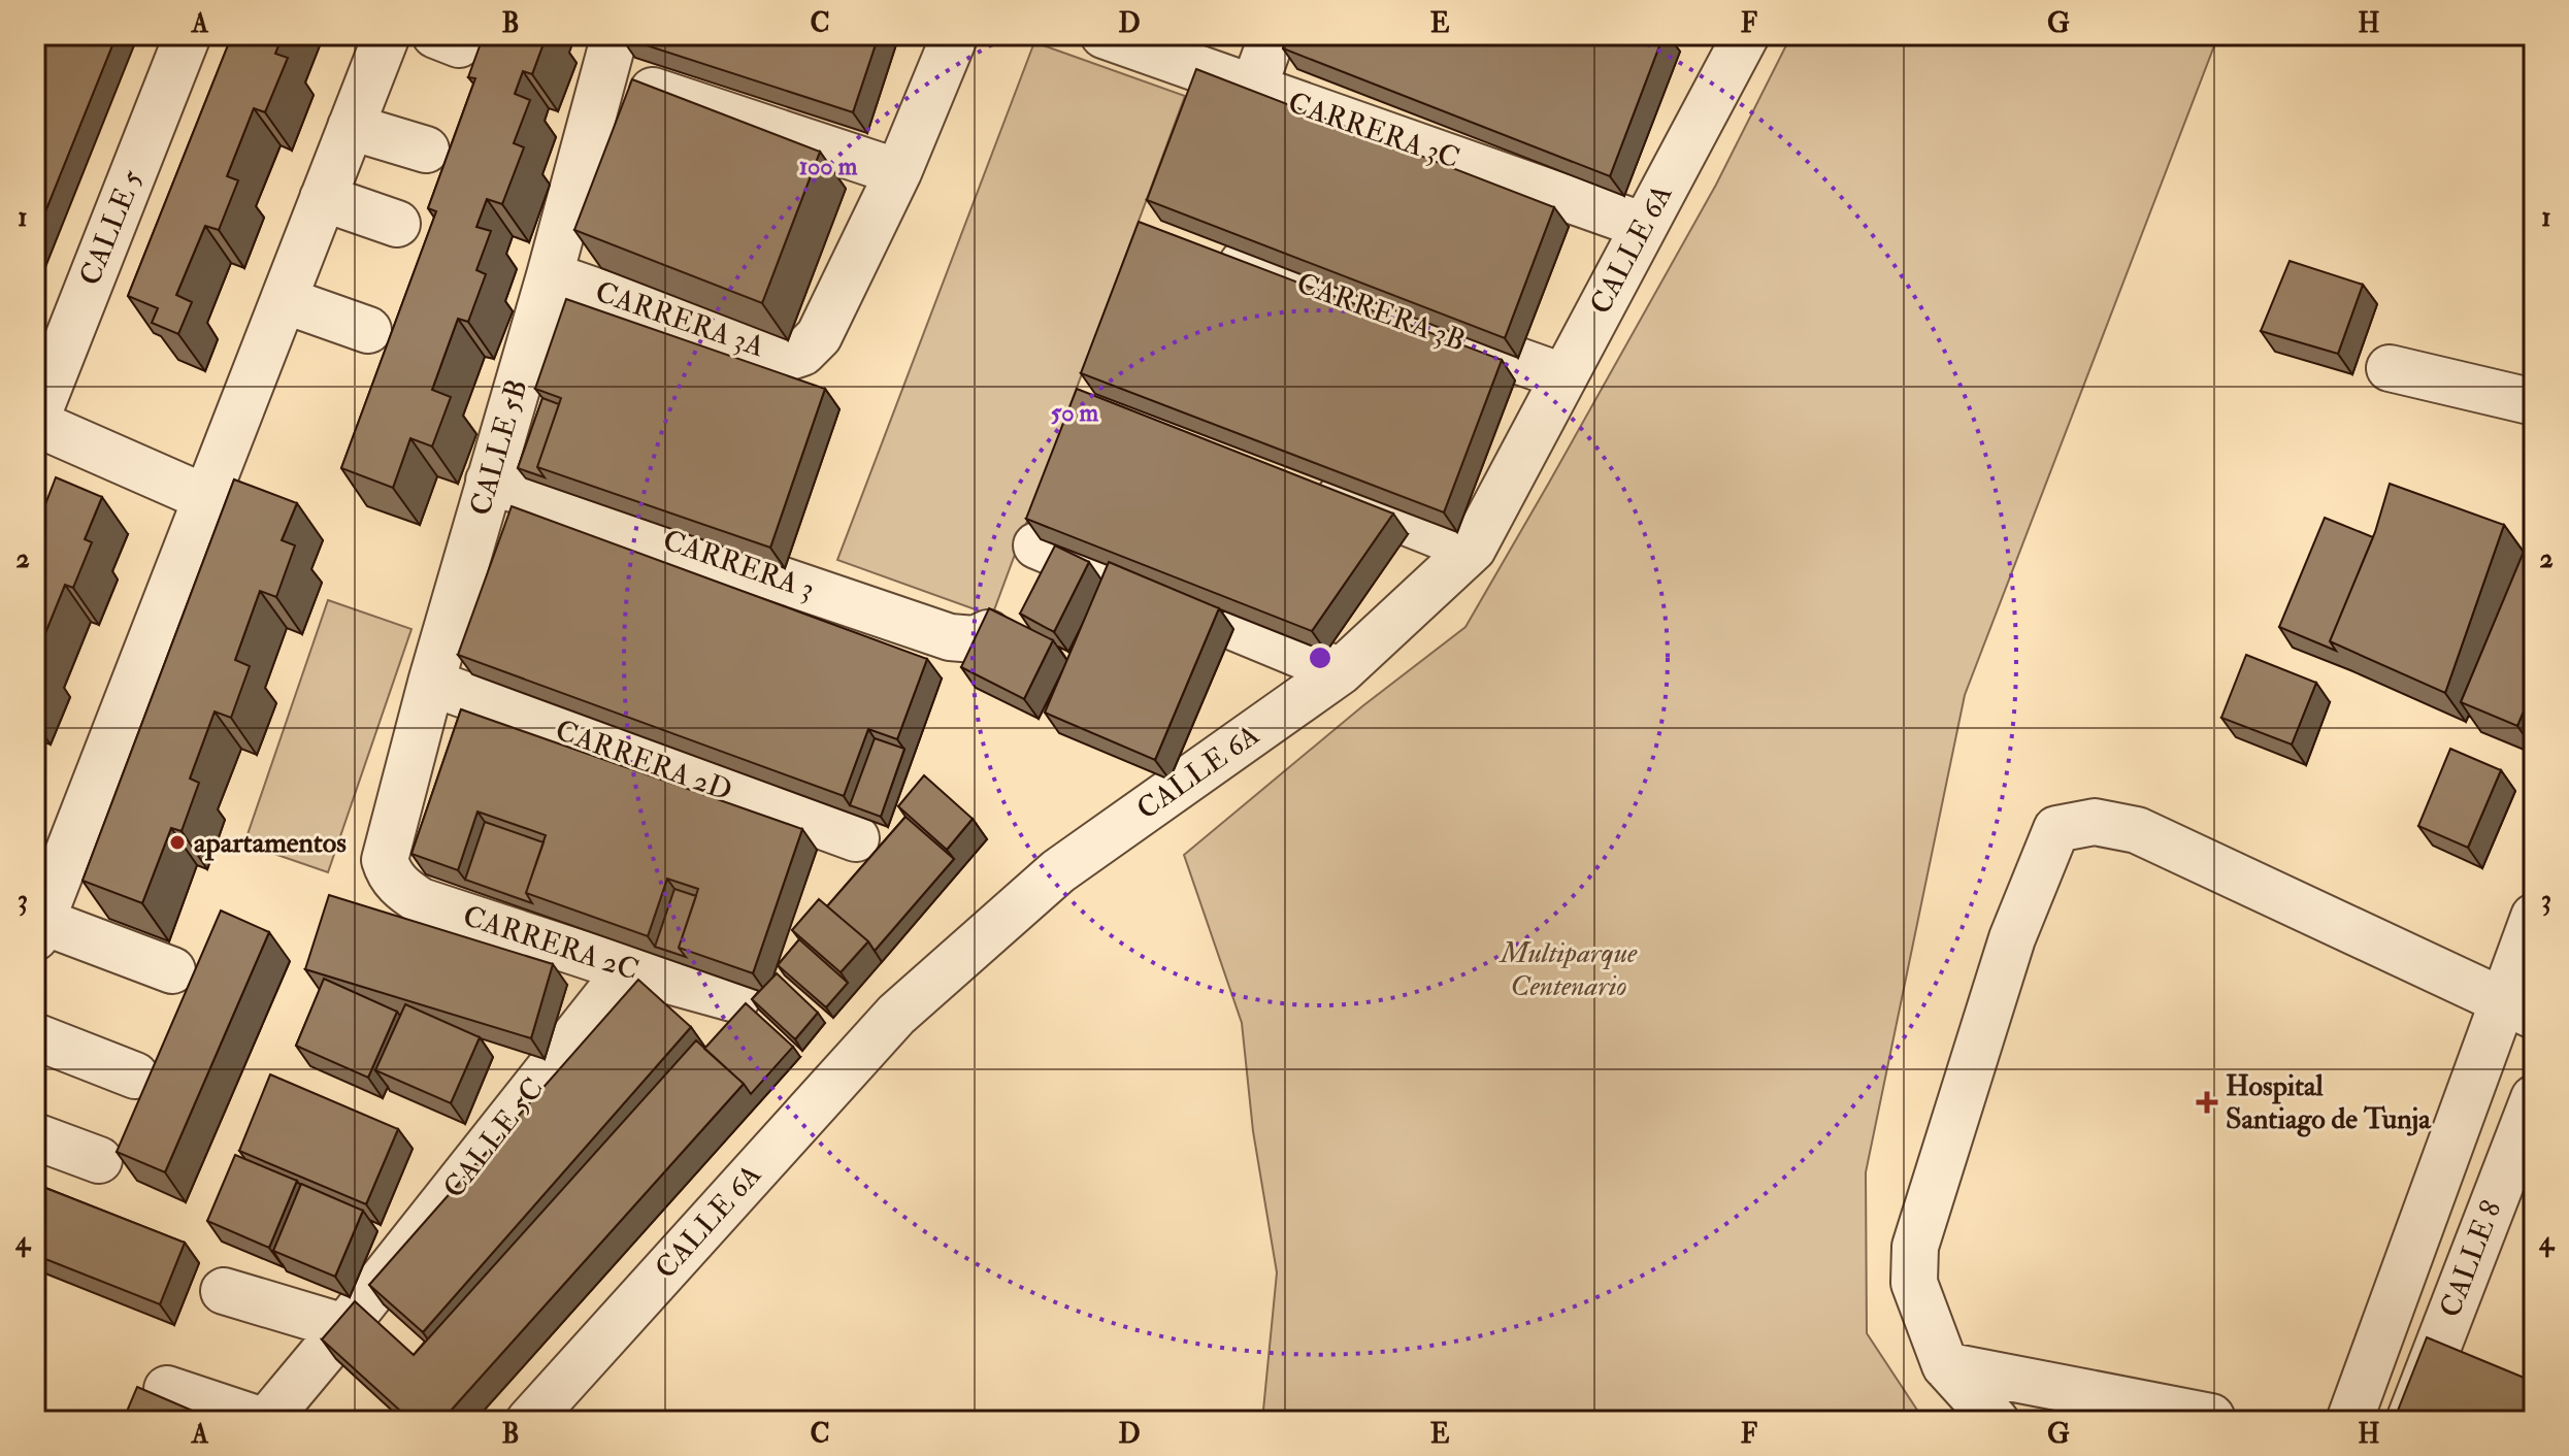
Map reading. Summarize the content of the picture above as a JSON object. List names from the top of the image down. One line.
{"streets":{"street":["CARRERA 3C","CALLE 5","CALLE 6A","CARRERA 3B","CARRERA 3A","CALLE 5B","CARRERA 3","CARRERA 2D","CARRERA 2C","CALLE 5C","CALLE 8"]},"crossings":[["CARRERA 3C","CALLE 6A"],["CALLE 6A","CARRERA 3B"],["CARRERA 3A","CALLE 5B"],["CALLE 5B","CARRERA 3"],["CALLE 5B","CARRERA 2D"],["CALLE 5B","CARRERA 2C"],["CARRERA 2C","CALLE 5C"]],"parks":["Multiparque Centenario"],"places":{"other":["apartamentos"],"health":["Hospital Santiago de Tunja"]},"grid":{"columns":["A","B","C","D","E","F","G","H"],"rows":["1","2","3","4"]},"rings":["100 m","50 m"]}
